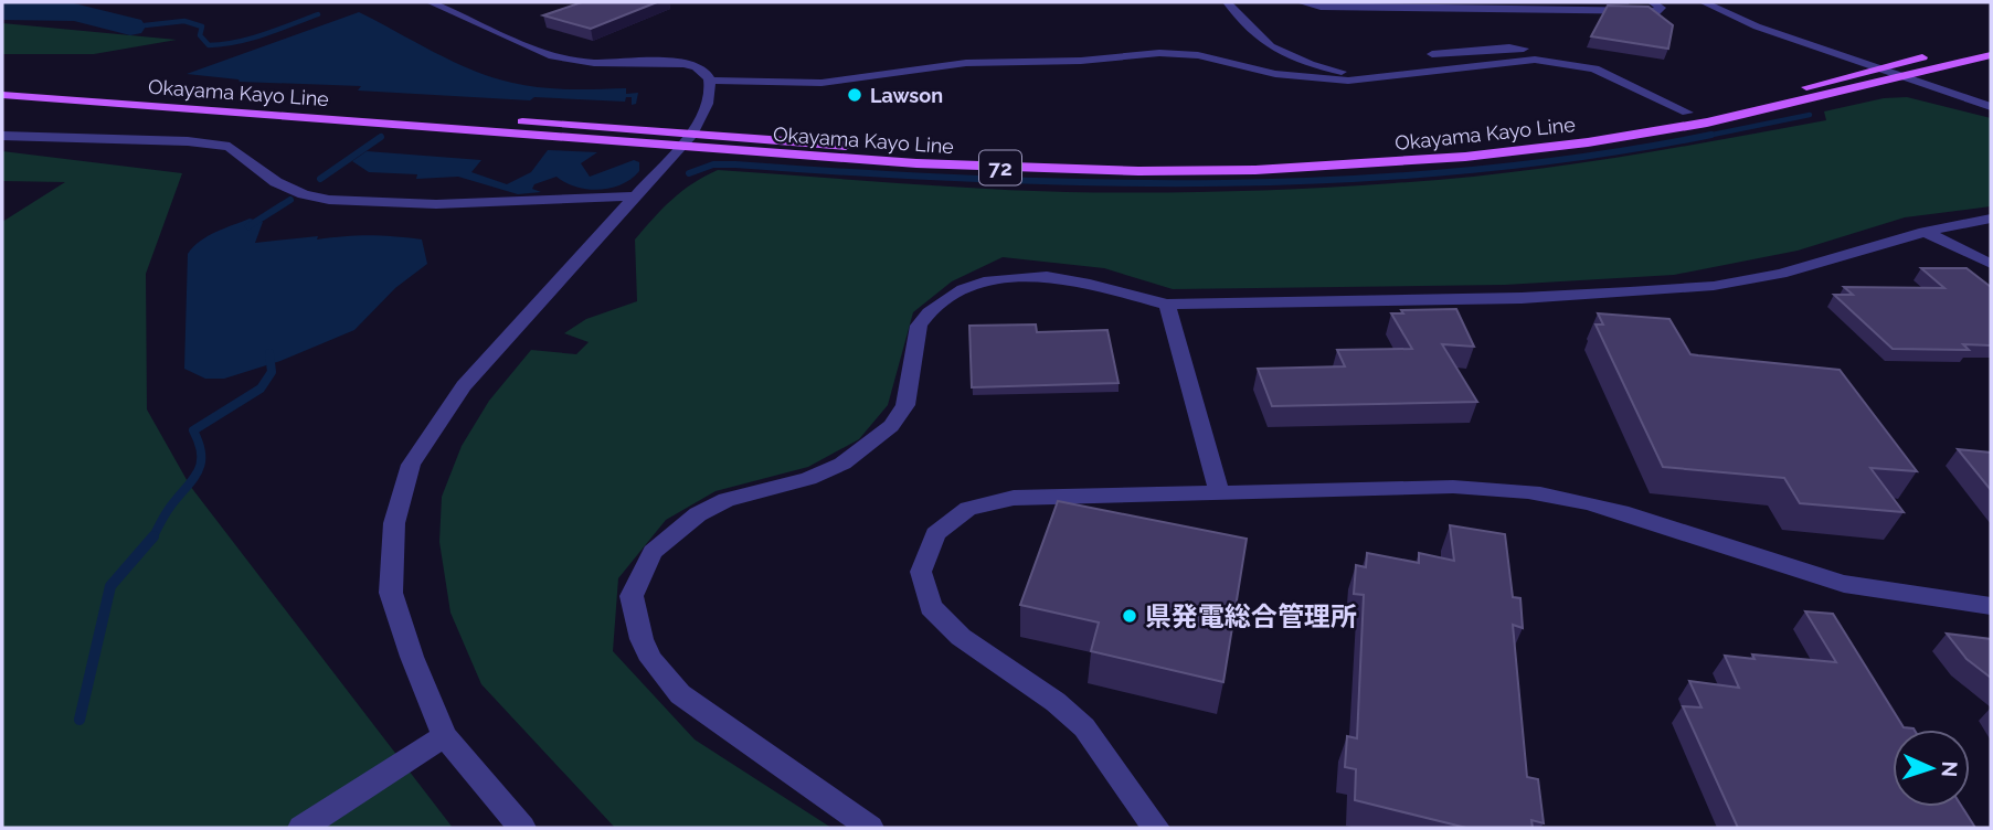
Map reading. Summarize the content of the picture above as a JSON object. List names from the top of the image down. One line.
{"streets":{"main road":["Okayama Kayo Line","72"]},"places":["Lawson","県発電総合管理所"],"north":"right"}
